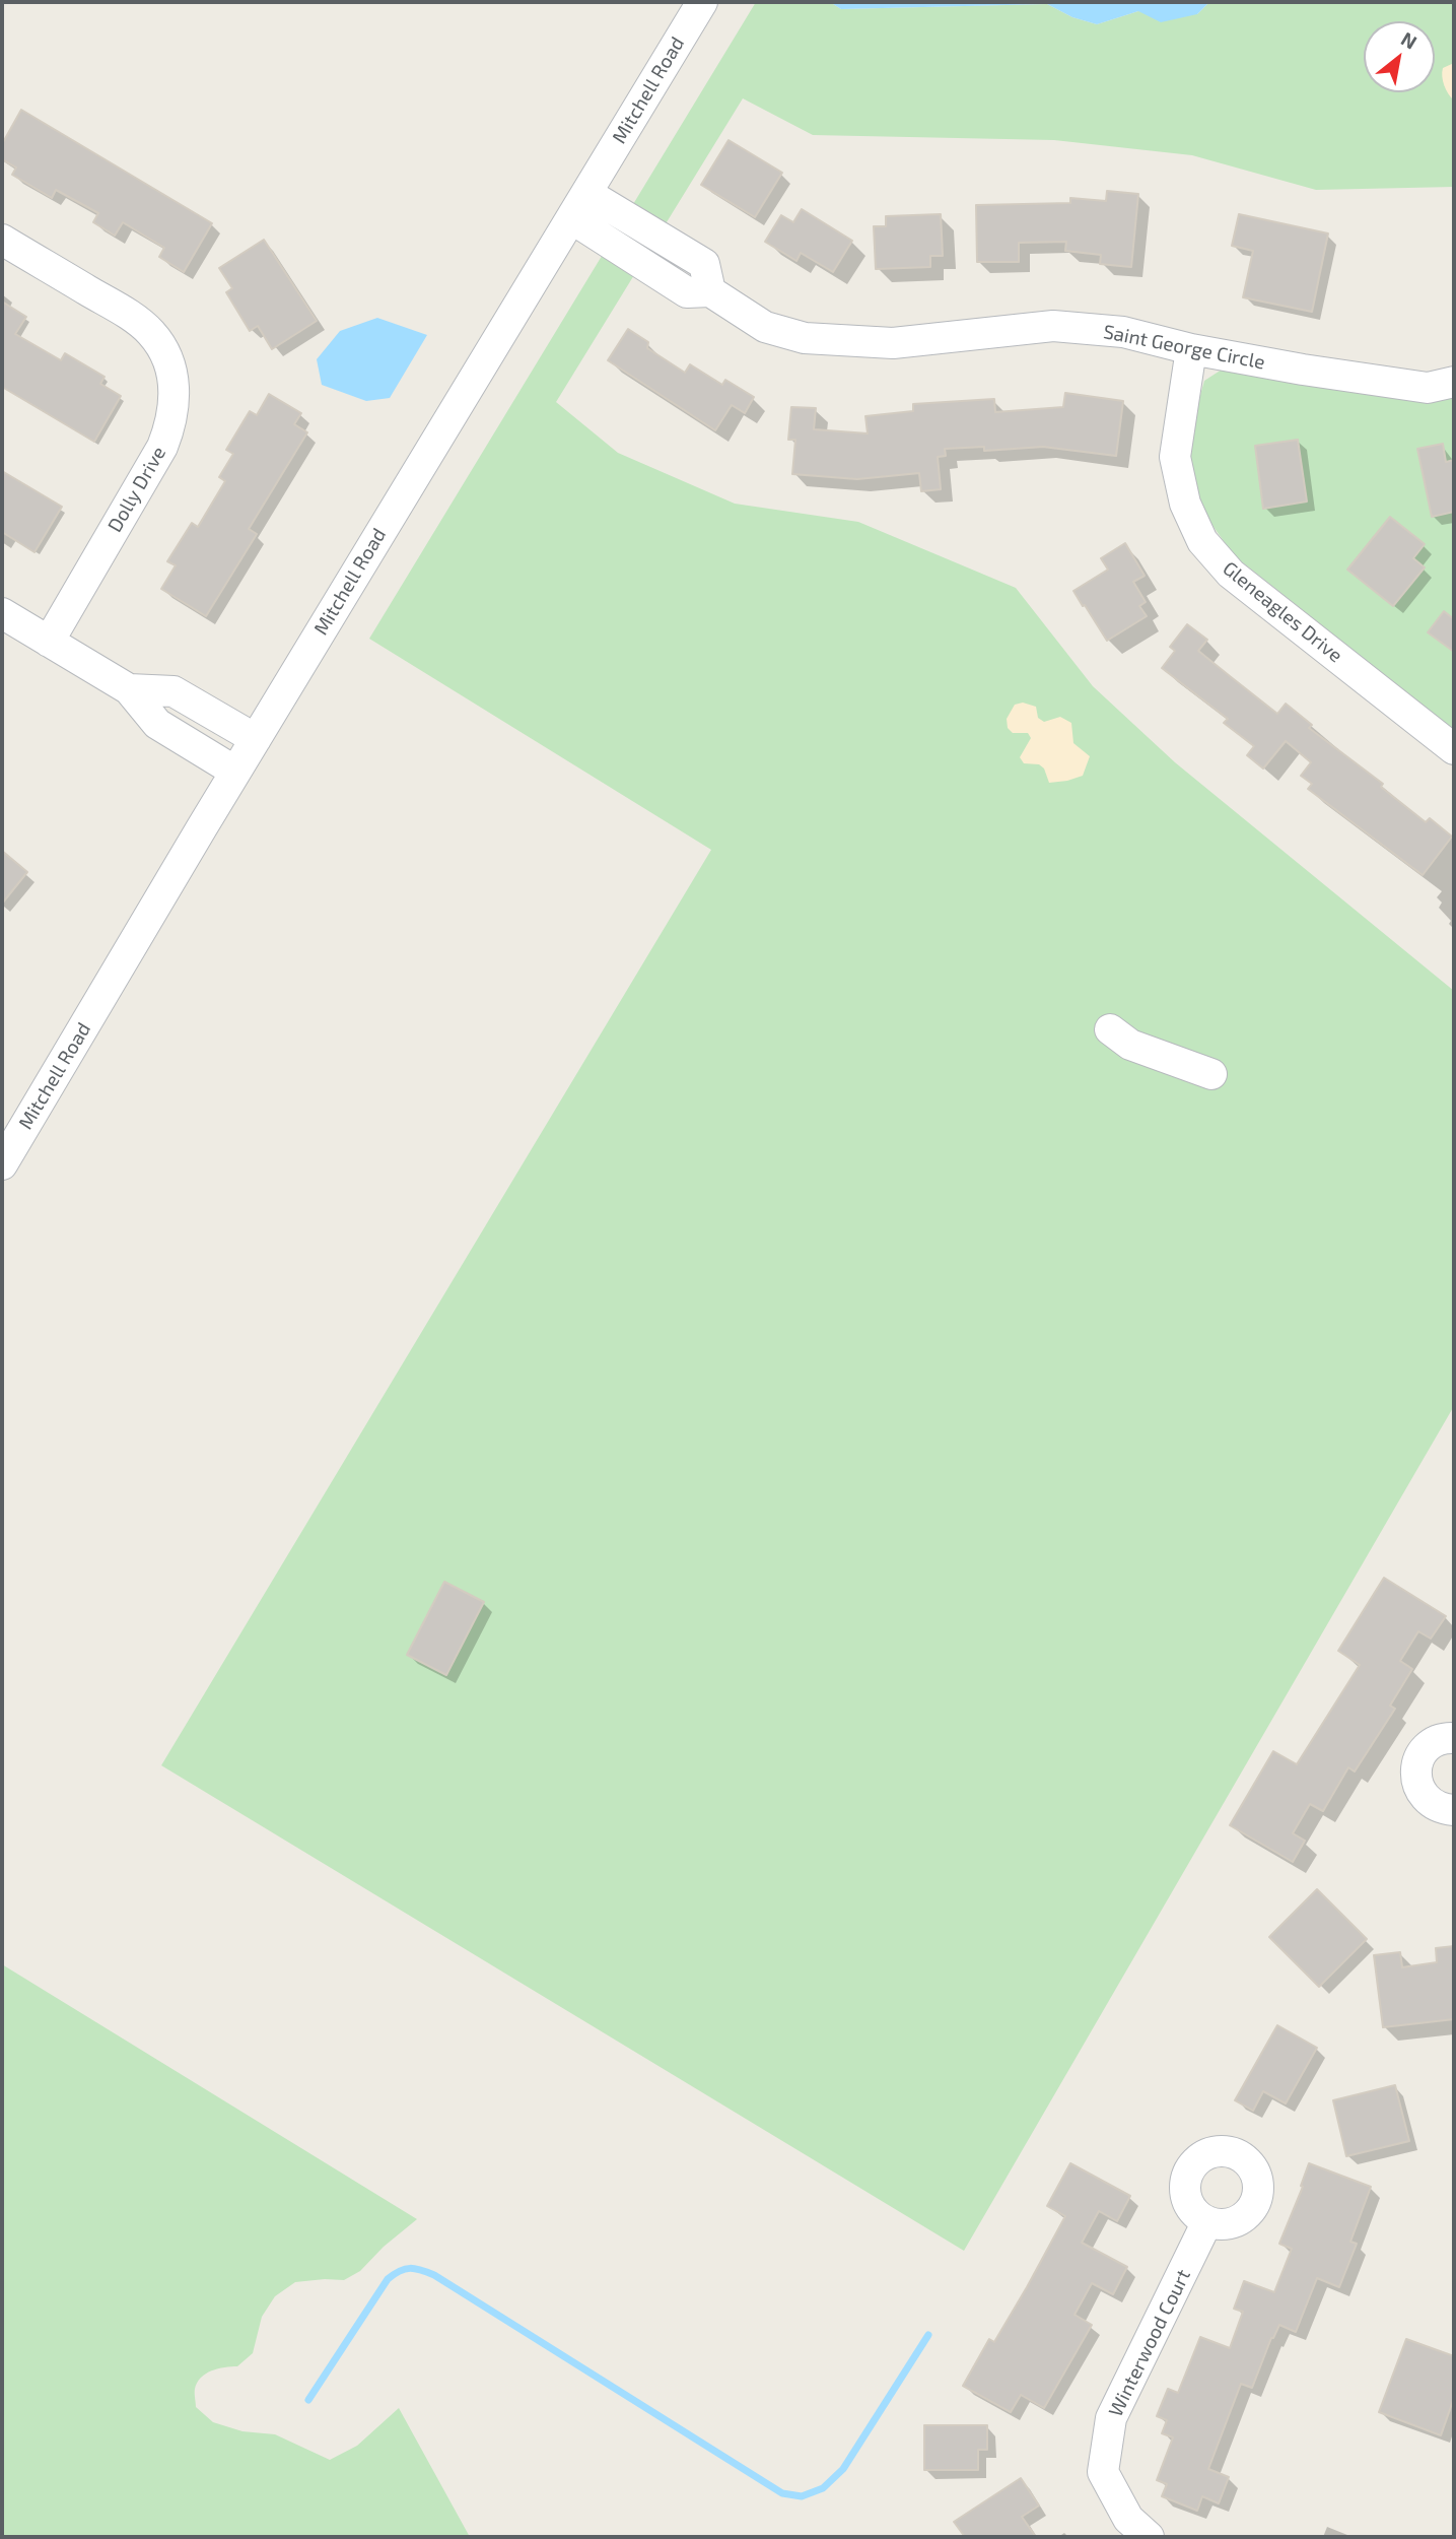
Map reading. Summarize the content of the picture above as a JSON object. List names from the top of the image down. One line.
{"streets":{"street":["Mitchell Road","Saint George Circle","Dolly Drive","Gleneagles Drive","Winterwood Court"]},"crossings":[["Mitchell Road","Saint George Circle"],["Saint George Circle","Gleneagles Drive"]],"north":"top right"}
